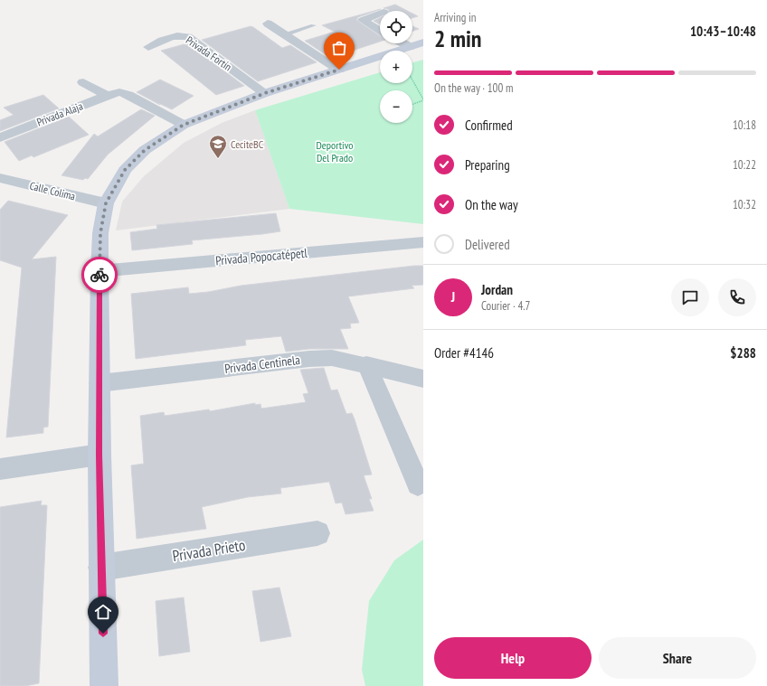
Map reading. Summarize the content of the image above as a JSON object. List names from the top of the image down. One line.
{"streets":{"street":["Privada Fortín","Privada Alaja","Calle Colima","Privada Popocatépetl","Privada Centinela","Privada Prieto"]},"parks":["Deportivo Del Prado"],"places":{"school or university":["CeciteBC"]},"page":{"heading":["2 min","Arriving in","10:43–10:48"],"panel":["Jordan","Courier · 4.7","Order #4146","$288"],"map_buttons":["+","−"],"bar":"On the way · 100 m","list":[["Confirmed","10:18"],["Preparing","10:22"],["On the way","10:32"],"Delivered"],"round":"J","buttons":["Help","Share"]}}
